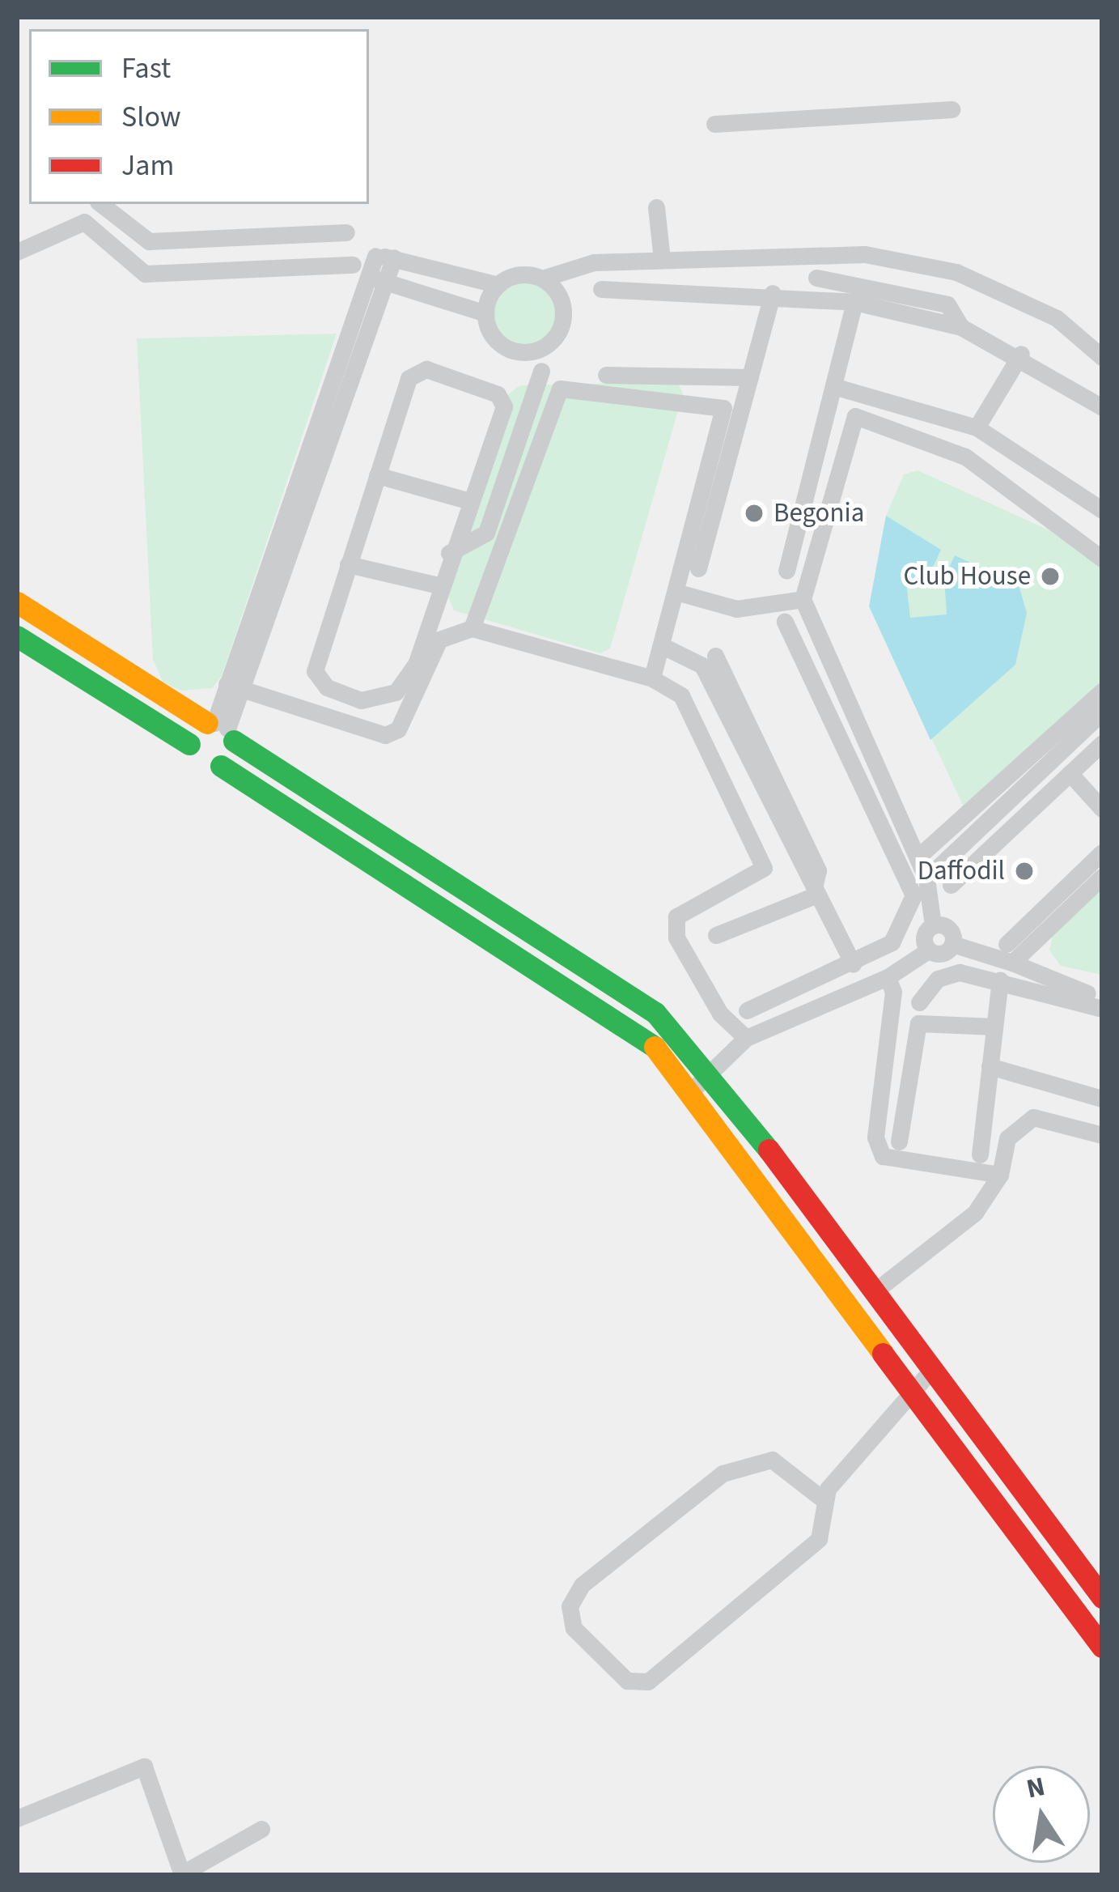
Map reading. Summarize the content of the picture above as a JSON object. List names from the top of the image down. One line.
{"places":["Begonia","Club House","Daffodil"],"legend":["Fast","Slow","Jam"],"north":"top"}
